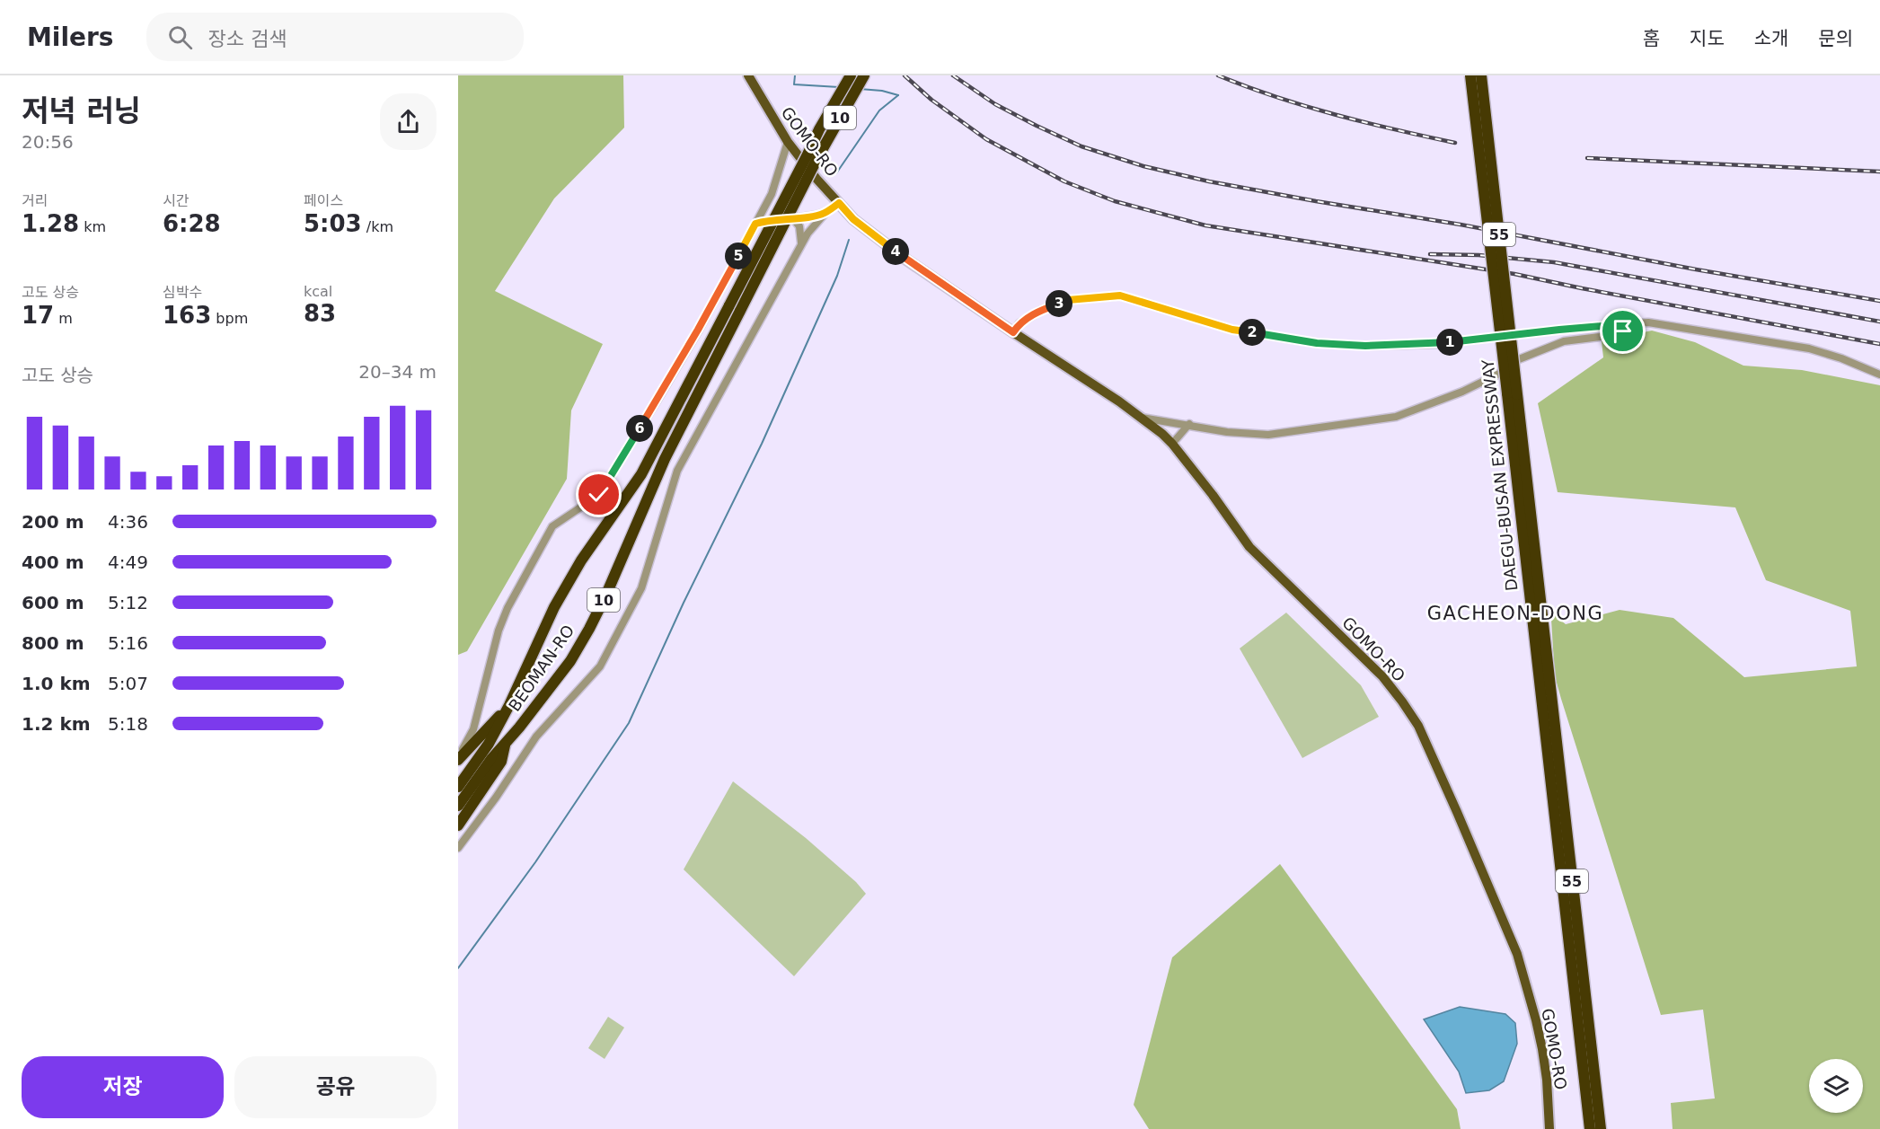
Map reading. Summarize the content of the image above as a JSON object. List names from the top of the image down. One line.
{"streets":{"highway":["10","55","DAEGU-BUSAN EXPRESSWAY","BEOMAN-RO"],"main road":["GOMO-RO"]},"districts":["GACHEON-DONG"],"page":{"header":"Milers","search":"장소 검색","nav":["홈","지도","소개","문의"],"heading":["저녁 러닝","20:56"],"stats":[["거리","1.28 km"],["시간","6:28"],["페이스","5:03 /km"],["고도 상승","17 m"],["심박수","163 bpm"],["kcal","83"]],"pins":["4","5","3","2","1","6"],"chart":["고도 상승","20–34 m"],"list":[{"name":"200 m","note":"4:36"},{"name":"400 m","note":"4:49"},{"name":"600 m","note":"5:12"},{"name":"800 m","note":"5:16"},{"name":"1.0 km","note":"5:07"},{"name":"1.2 km","note":"5:18"}],"buttons":["저장","공유"]}}
